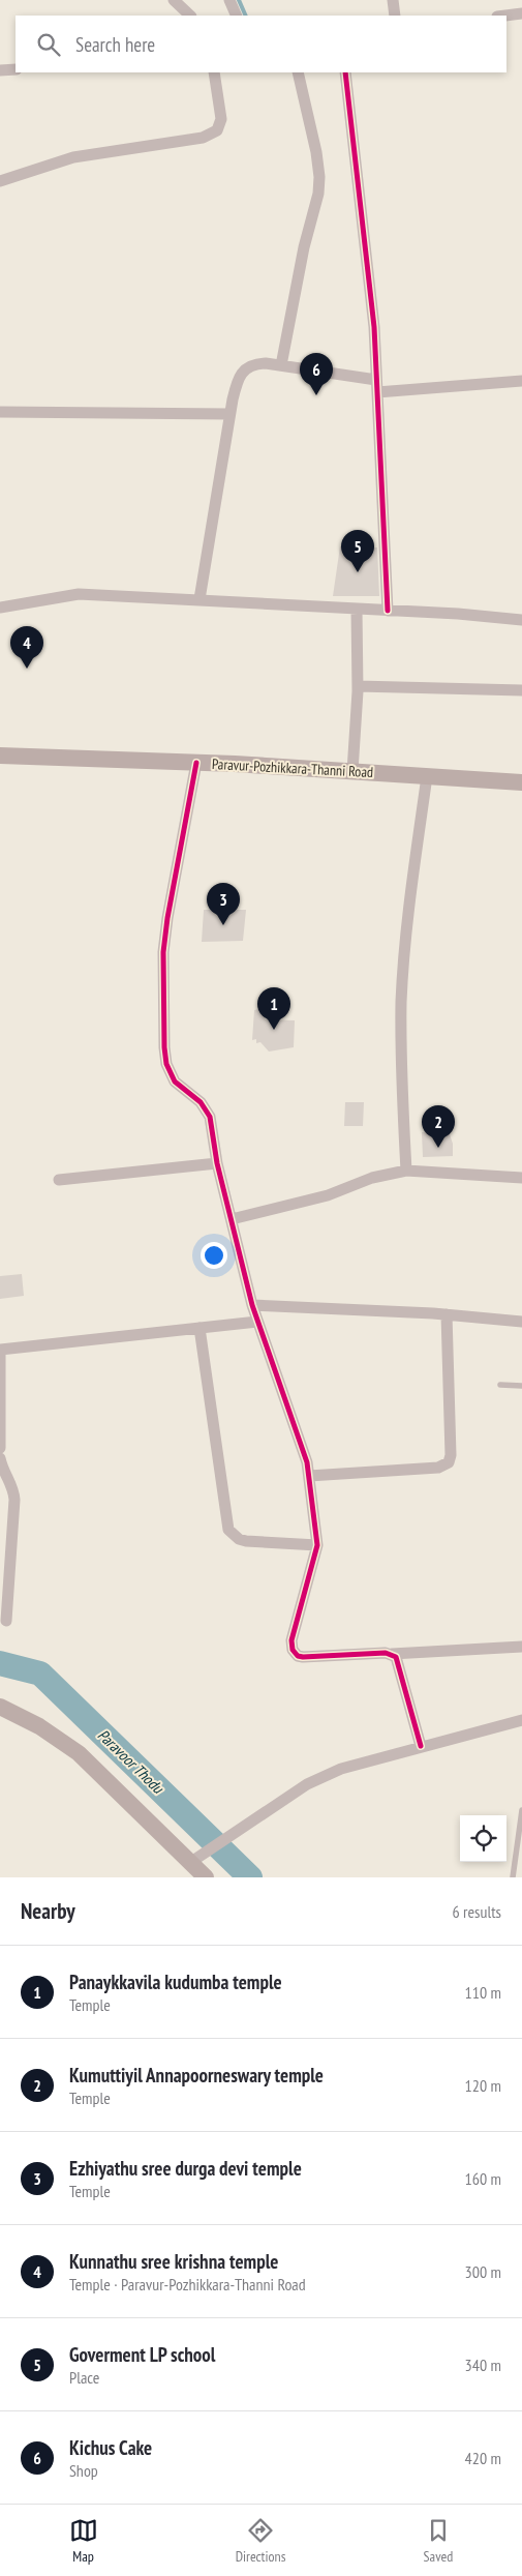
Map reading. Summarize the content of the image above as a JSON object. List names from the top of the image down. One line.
{"streets":{"main road":["Paravur-Pozhikkara-Thanni Road"]},"water":["Paravoor Thodu"],"page":{"search":"Search here","pins":["6","5","4","3","1","2"],"heading":["Nearby","6 results"],"list":[{"mark":"1","name":"Panaykkavila kudumba temple","note":"Temple","value":"110 m"},{"mark":"2","name":"Kumuttiyil Annapoorneswary temple","note":"Temple","value":"120 m"},{"mark":"3","name":"Ezhiyathu sree durga devi temple","note":"Temple","value":"160 m"},{"mark":"4","name":"Kunnathu sree krishna temple","note":"Temple · Paravur-Pozhikkara-Thanni Road","value":"300 m"},{"mark":"5","name":"Goverment LP school","note":"Place","value":"340 m"},{"mark":"6","name":"Kichus Cake","note":"Shop","value":"420 m"}],"nav":["Map","Directions","Saved"]}}
